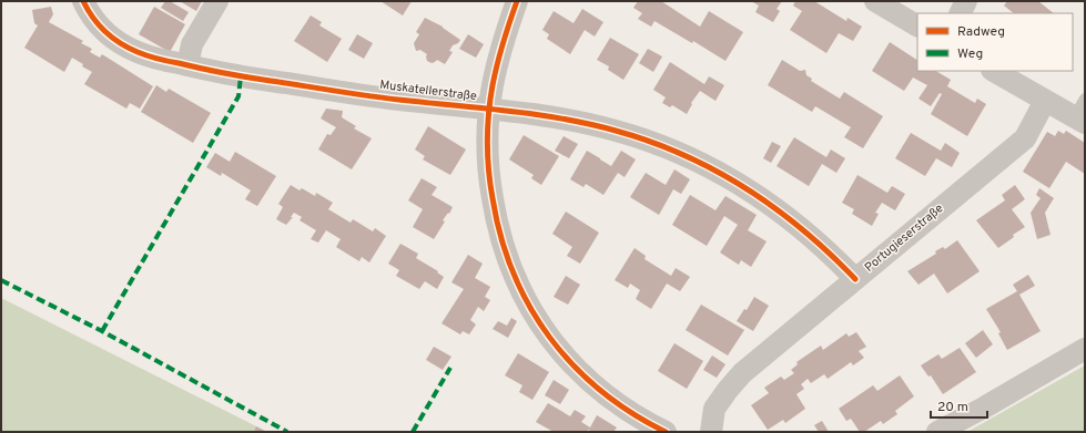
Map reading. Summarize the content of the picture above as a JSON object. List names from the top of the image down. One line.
{"streets":{"street":["Muskatellerstraße","Portugieserstraße"]},"crossings":[["Muskatellerstraße","Portugieserstraße"]],"legend":["Radweg","Weg"],"scale_bar":"20 m"}
